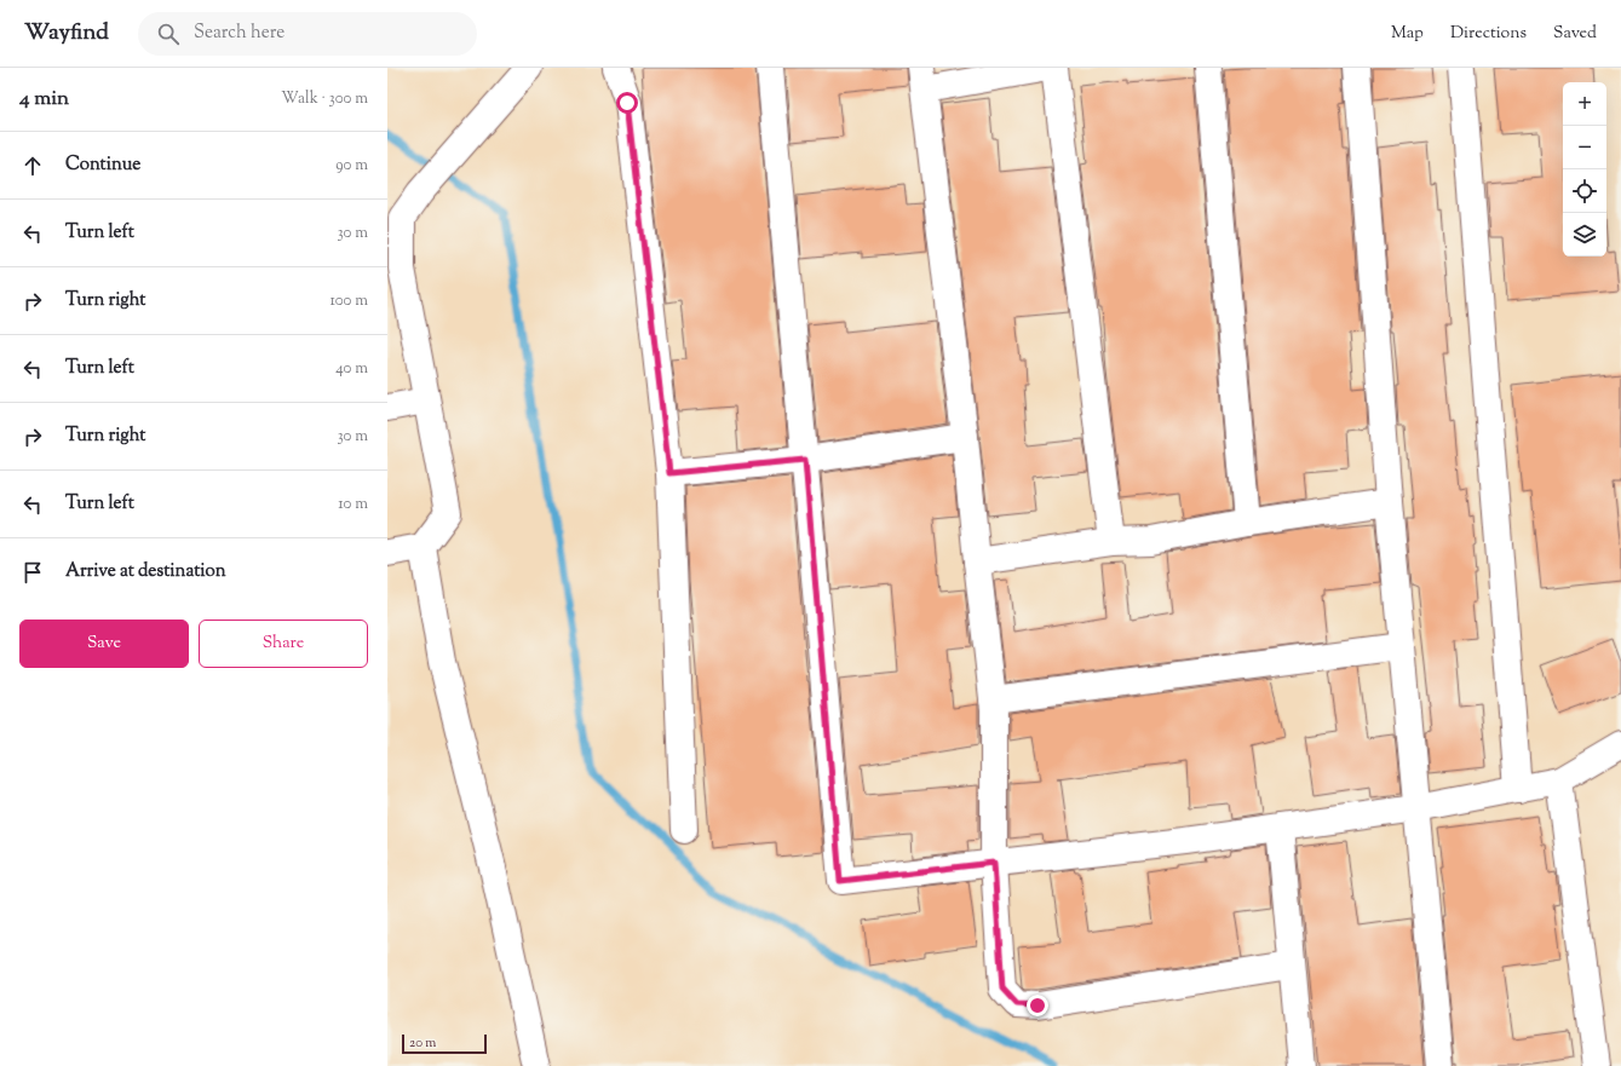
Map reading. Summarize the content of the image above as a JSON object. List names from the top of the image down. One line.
{"scale_bar":"20 m","page":{"header":"Wayfind","search":"Search here","nav":["Map","Directions","Saved"],"heading":["4 min","Walk · 300 m"],"map_buttons":["+","−"],"list":[["Continue","90 m"],["Turn left","30 m"],["Turn right","100 m"],["Turn left","40 m"],["Turn right","30 m"],["Turn left","10 m"],"Arrive at destination"],"buttons":["Save","Share"],"scale":"20 m"}}
